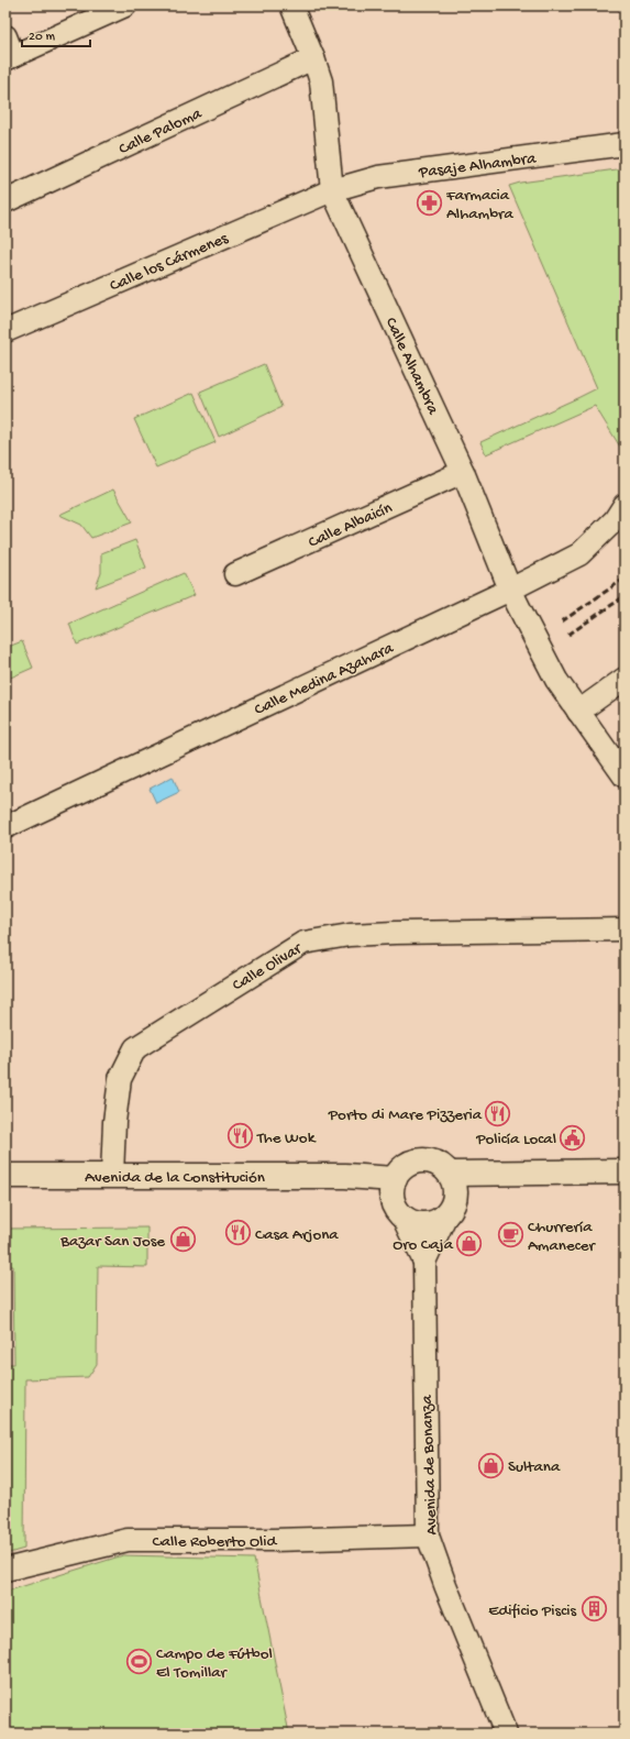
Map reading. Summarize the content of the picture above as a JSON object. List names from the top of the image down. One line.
{"streets":{"main road":["Avenida de la Constitución"],"street":["Calle Paloma","Pasaje Alhambra","Calle los Cármenes","Calle Alhambra","Calle Albaicín","Calle Medina Azahara","Calle Olivar","Avenida de Bonanza","Calle Roberto Olid"]},"crossings":[["Calle Paloma","Calle Alhambra"],["Pasaje Alhambra","Calle los Cármenes"],["Pasaje Alhambra","Calle Alhambra"],["Calle los Cármenes","Calle Alhambra"],["Calle Alhambra","Calle Albaicín"],["Calle Alhambra","Calle Medina Azahara"],["Calle Olivar","Avenida de la Constitución"],["Avenida de la Constitución","Avenida de Bonanza"],["Avenida de Bonanza","Calle Roberto Olid"]],"places":{"pharmacy":["Farmacia Alhambra"],"restaurant":["Porto di Mare Pizzeria","The Wok","Casa Arjona"],"public building":["Policía Local"],"cafe":["Churrería Amanecer"],"shop":["Bazar San Jose","Oro Caja","Sultana"],"building":["Edificio Piscis"],"sports":["Campo de Fútbol El Tomillar"]},"scale_bar":"20 m"}
